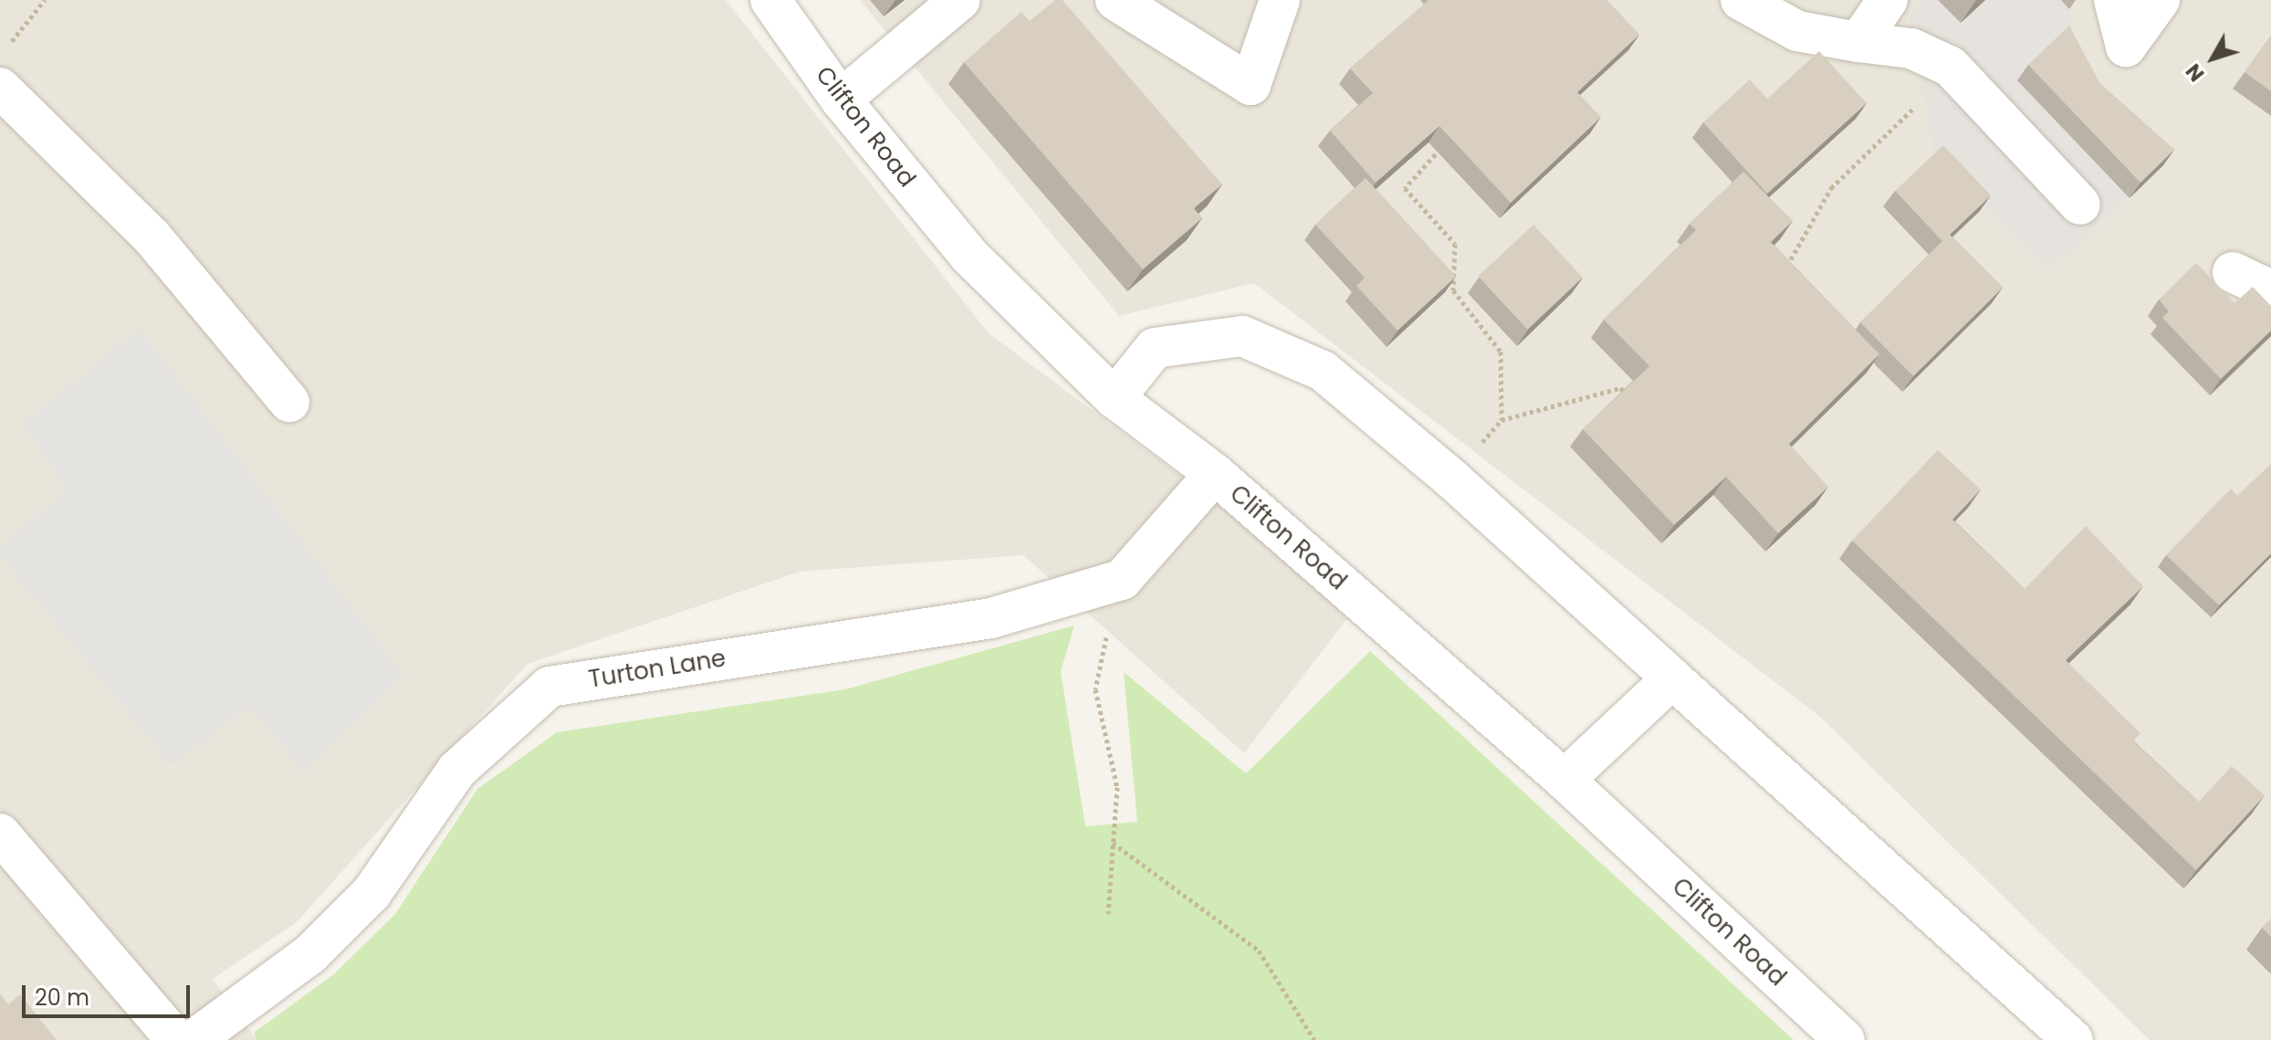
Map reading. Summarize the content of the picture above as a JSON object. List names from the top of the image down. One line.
{"streets":{"street":["Clifton Road","Turton Lane"]},"scale_bar":"20 m","north":"bottom left"}
